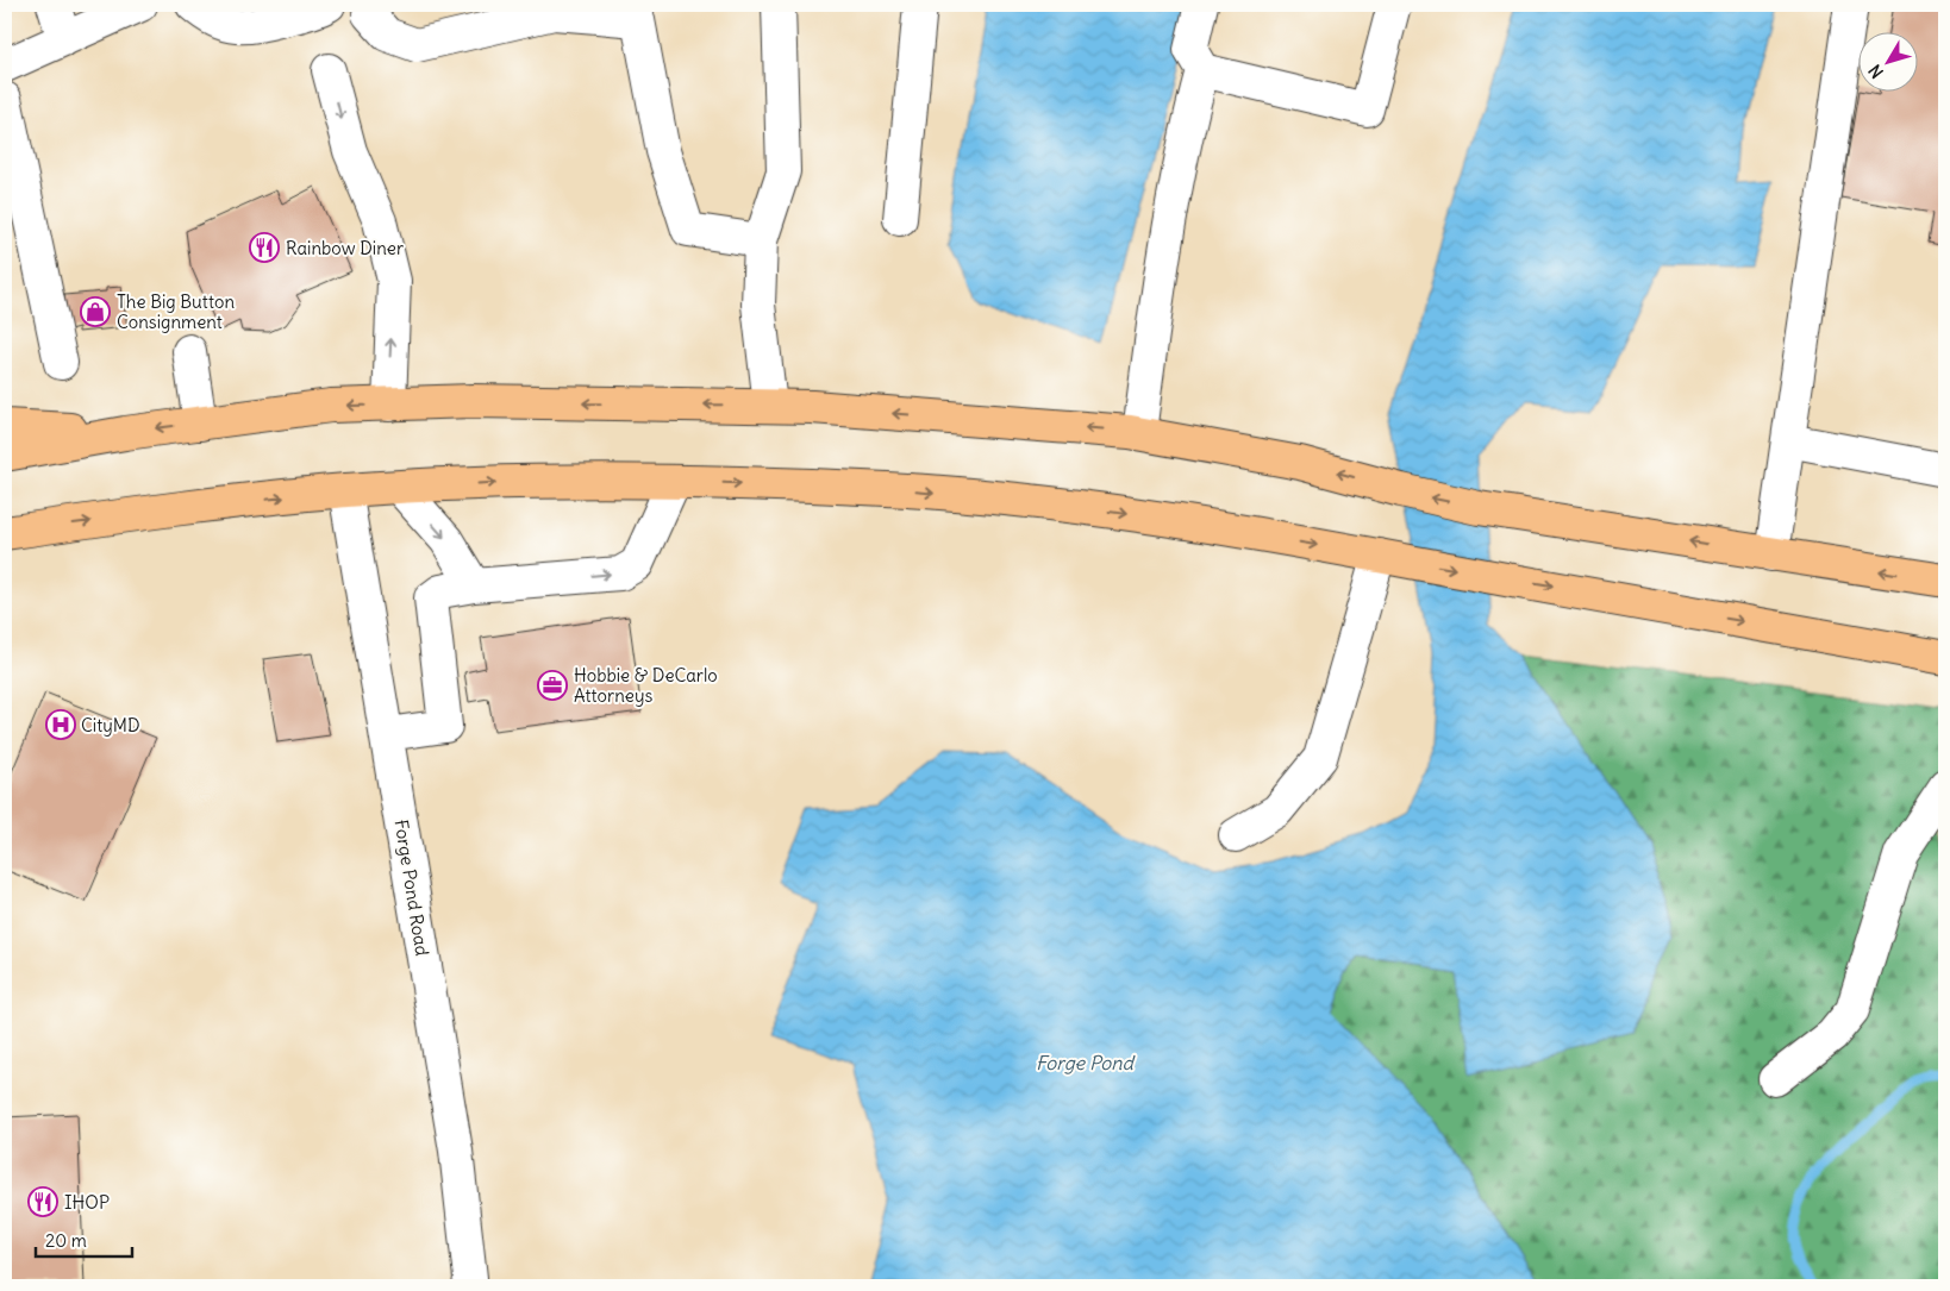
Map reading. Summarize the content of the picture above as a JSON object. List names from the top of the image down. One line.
{"streets":{"street":["Forge Pond Road"]},"water":["Forge Pond"],"places":{"restaurant":["Rainbow Diner","IHOP"],"shop":["The Big Button Consignment"],"office":["Hobbie & DeCarlo Attorneys"],"hospital":["CityMD"]},"scale_bar":"20 m","north":"bottom left"}
